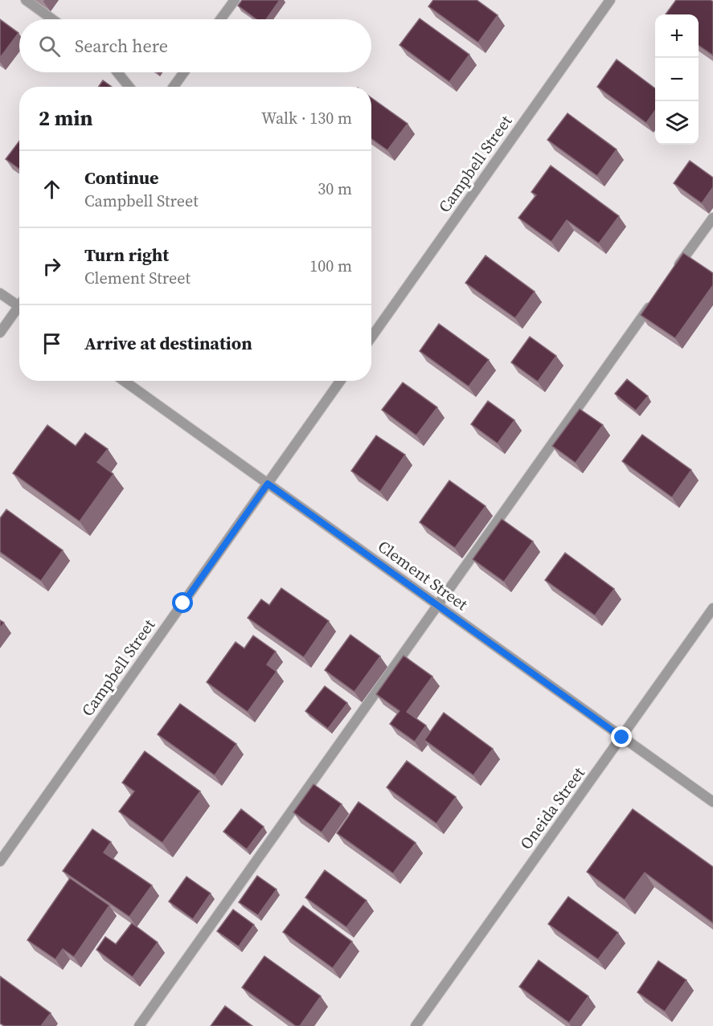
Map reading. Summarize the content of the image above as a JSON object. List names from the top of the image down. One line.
{"streets":{"street":["Campbell Street","Clement Street","Oneida Street"]},"crossings":[["Campbell Street","Clement Street"],["Clement Street","Oneida Street"]],"page":{"map_buttons":["+","−"],"search":"Search here","heading":["2 min","Walk · 130 m"],"list":[["Continue","Campbell Street","30 m"],["Turn right","Clement Street","100 m"],"Arrive at destination"]}}
